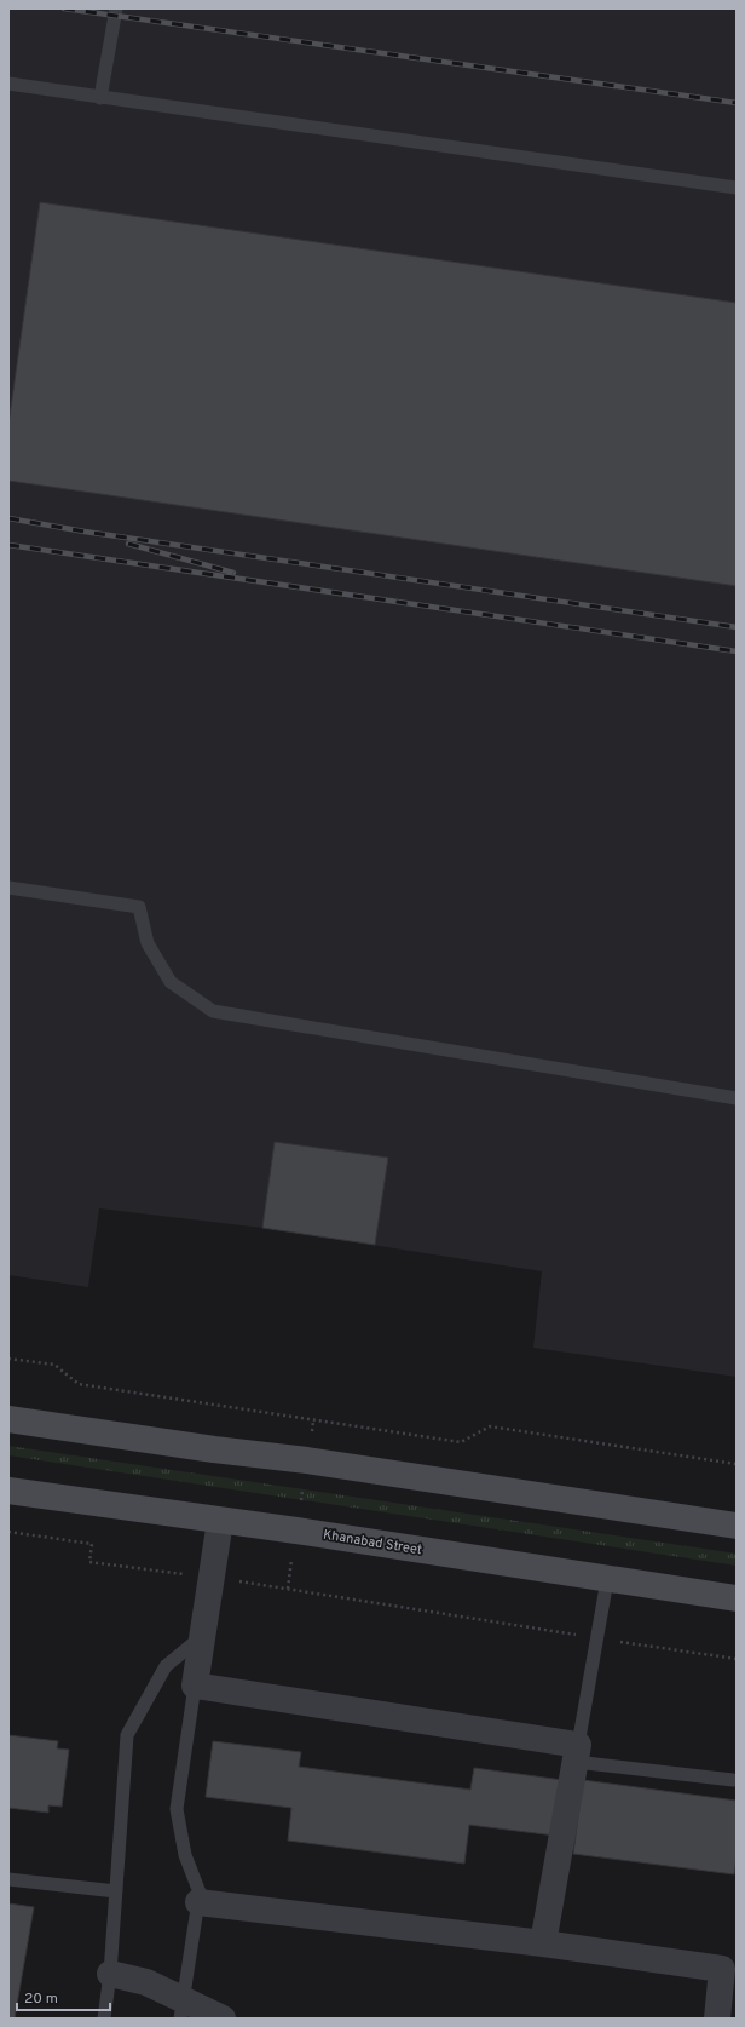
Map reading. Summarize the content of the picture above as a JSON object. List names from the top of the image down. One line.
{"streets":{"street":["Khanabad Street"]},"scale_bar":"20 m"}
